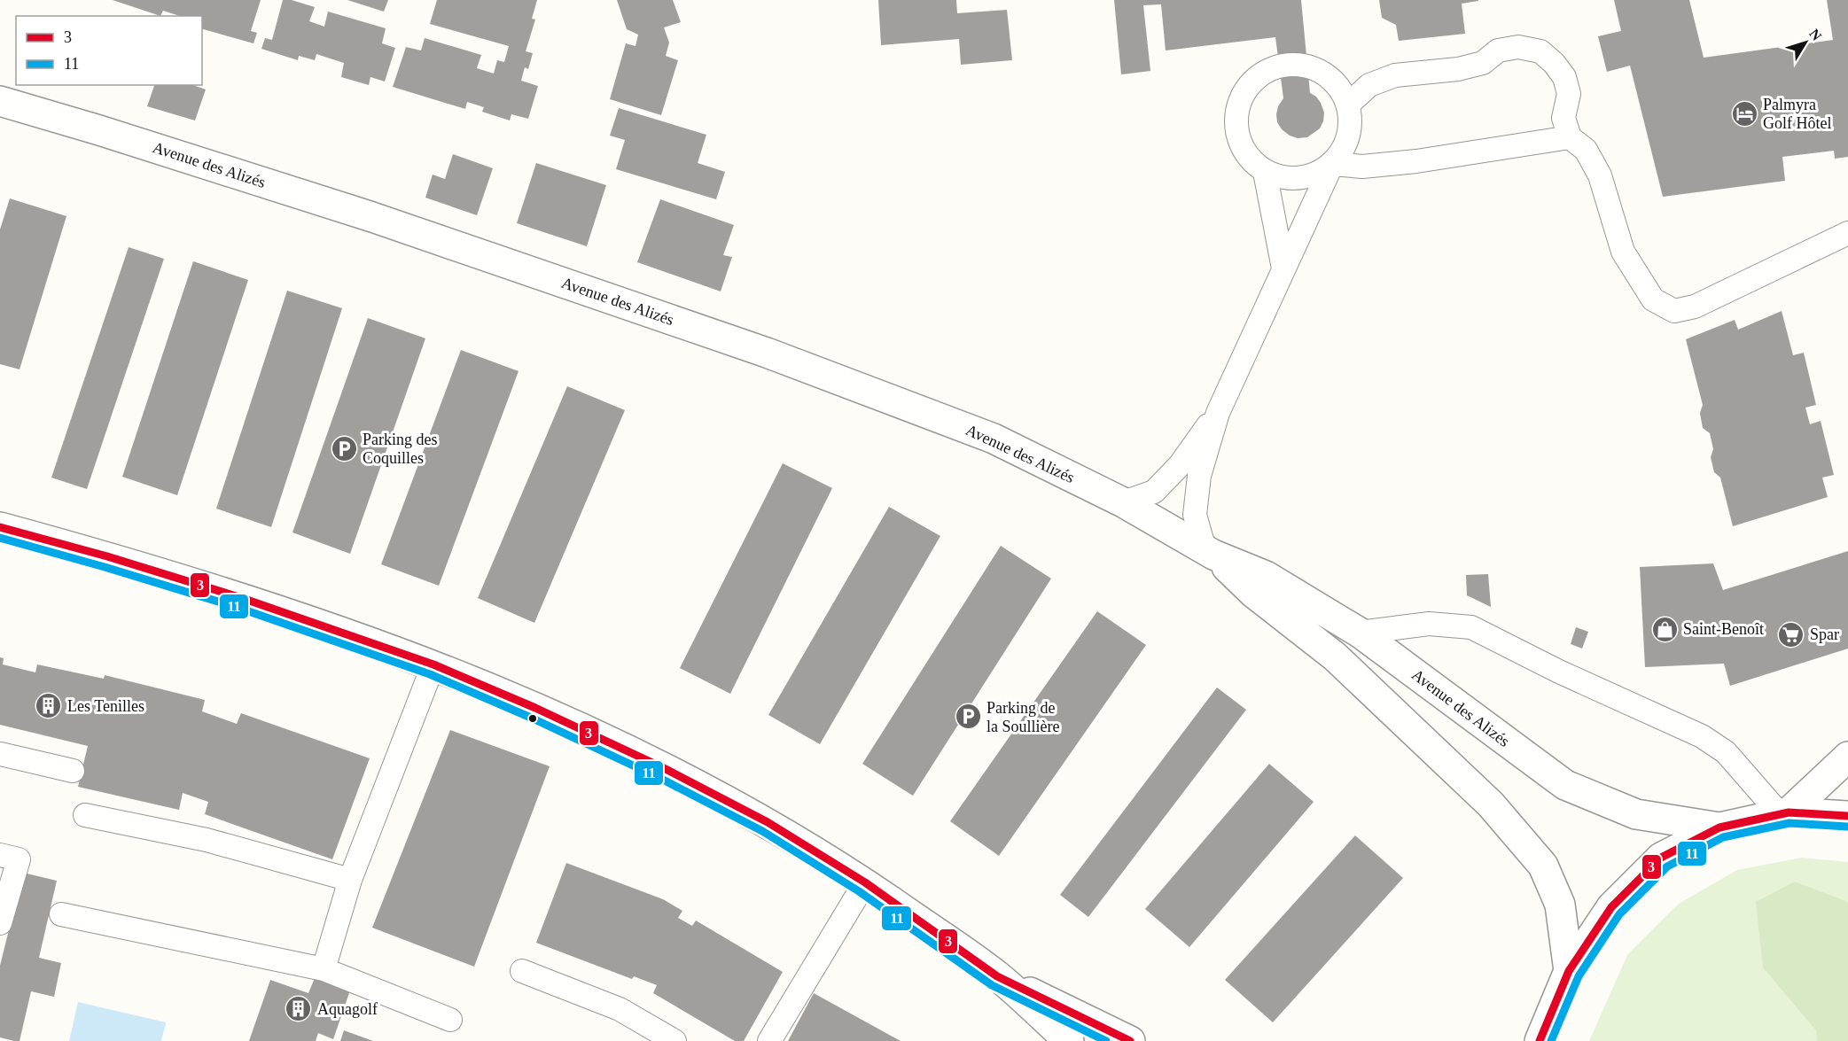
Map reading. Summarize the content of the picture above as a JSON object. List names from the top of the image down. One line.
{"streets":{"street":["Avenue des Alizés"]},"places":{"hotel":["Palmyra Golf Hôtel"],"parking":["Parking des Coquilles","Parking de la Soullière"],"shop":["Saint-Benoît"],"supermarket":["Spar"],"building":["Les Tenilles","Aquagolf"]},"lines":["transit line 3","transit line 11"],"legend":["3","11"],"north":"top right"}
